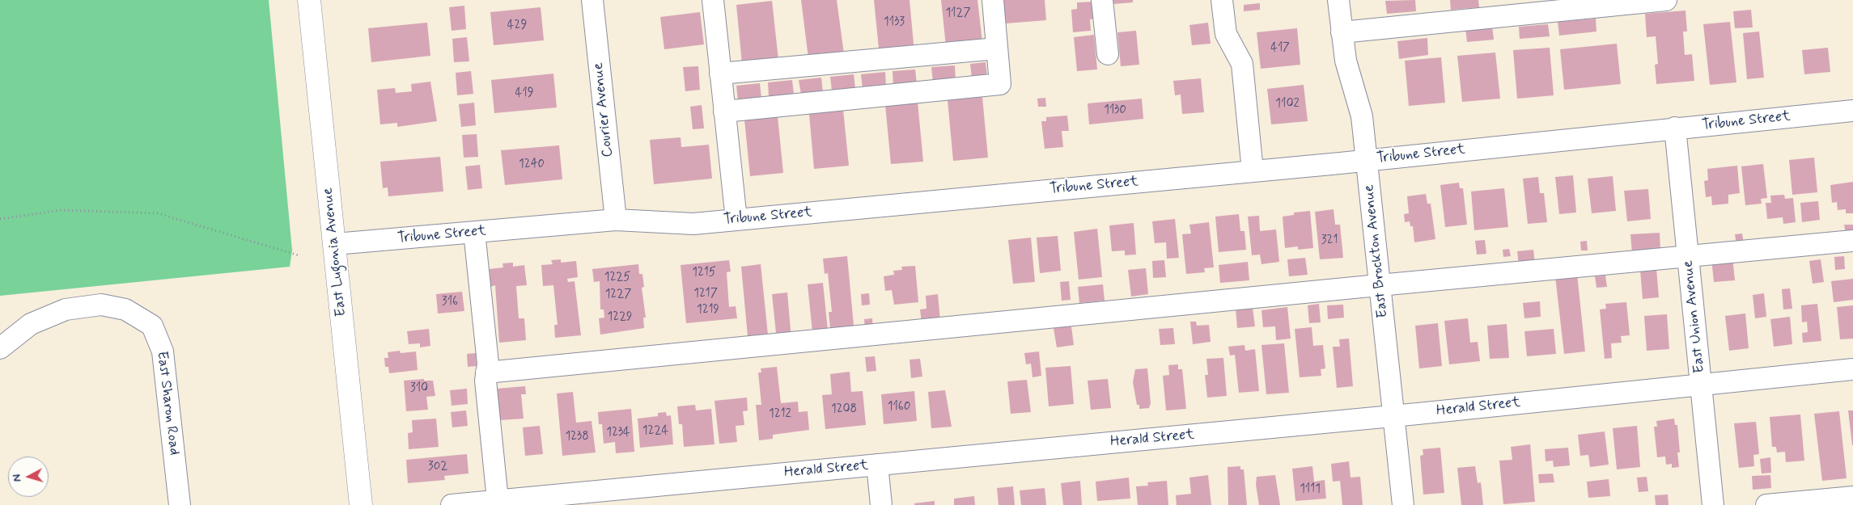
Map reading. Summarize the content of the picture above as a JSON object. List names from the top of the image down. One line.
{"streets":{"main road":["East Lugonia Avenue"],"street":["Courier Avenue","Tribune Street","East Brockton Avenue","East Union Avenue","East Sharon Road","Herald Street"]},"crossings":[["Courier Avenue","Tribune Street"],["Tribune Street","East Brockton Avenue"],["Tribune Street","East Lugonia Avenue"],["Tribune Street","East Union Avenue"],["East Brockton Avenue","Herald Street"],["East Union Avenue","Herald Street"]],"house_numbers":["1127","1133","429","417","419","1102","1130","1240","321","1215","1225","1217","1227","316","1219","1229","310","1160","1208","1212","1224","1234","1238","302","1111"],"north":"left"}
